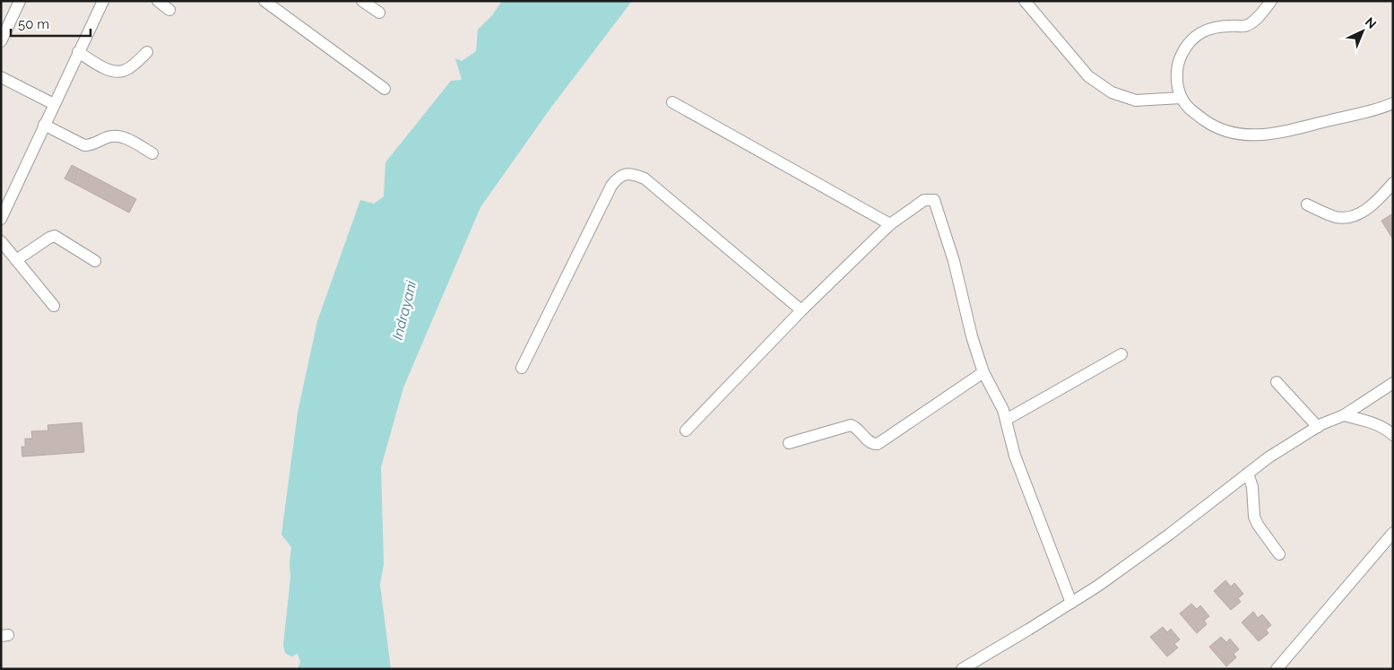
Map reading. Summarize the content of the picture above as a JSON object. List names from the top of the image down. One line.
{"water":["Indrayani"],"scale_bar":"50 m","north":"top right"}
